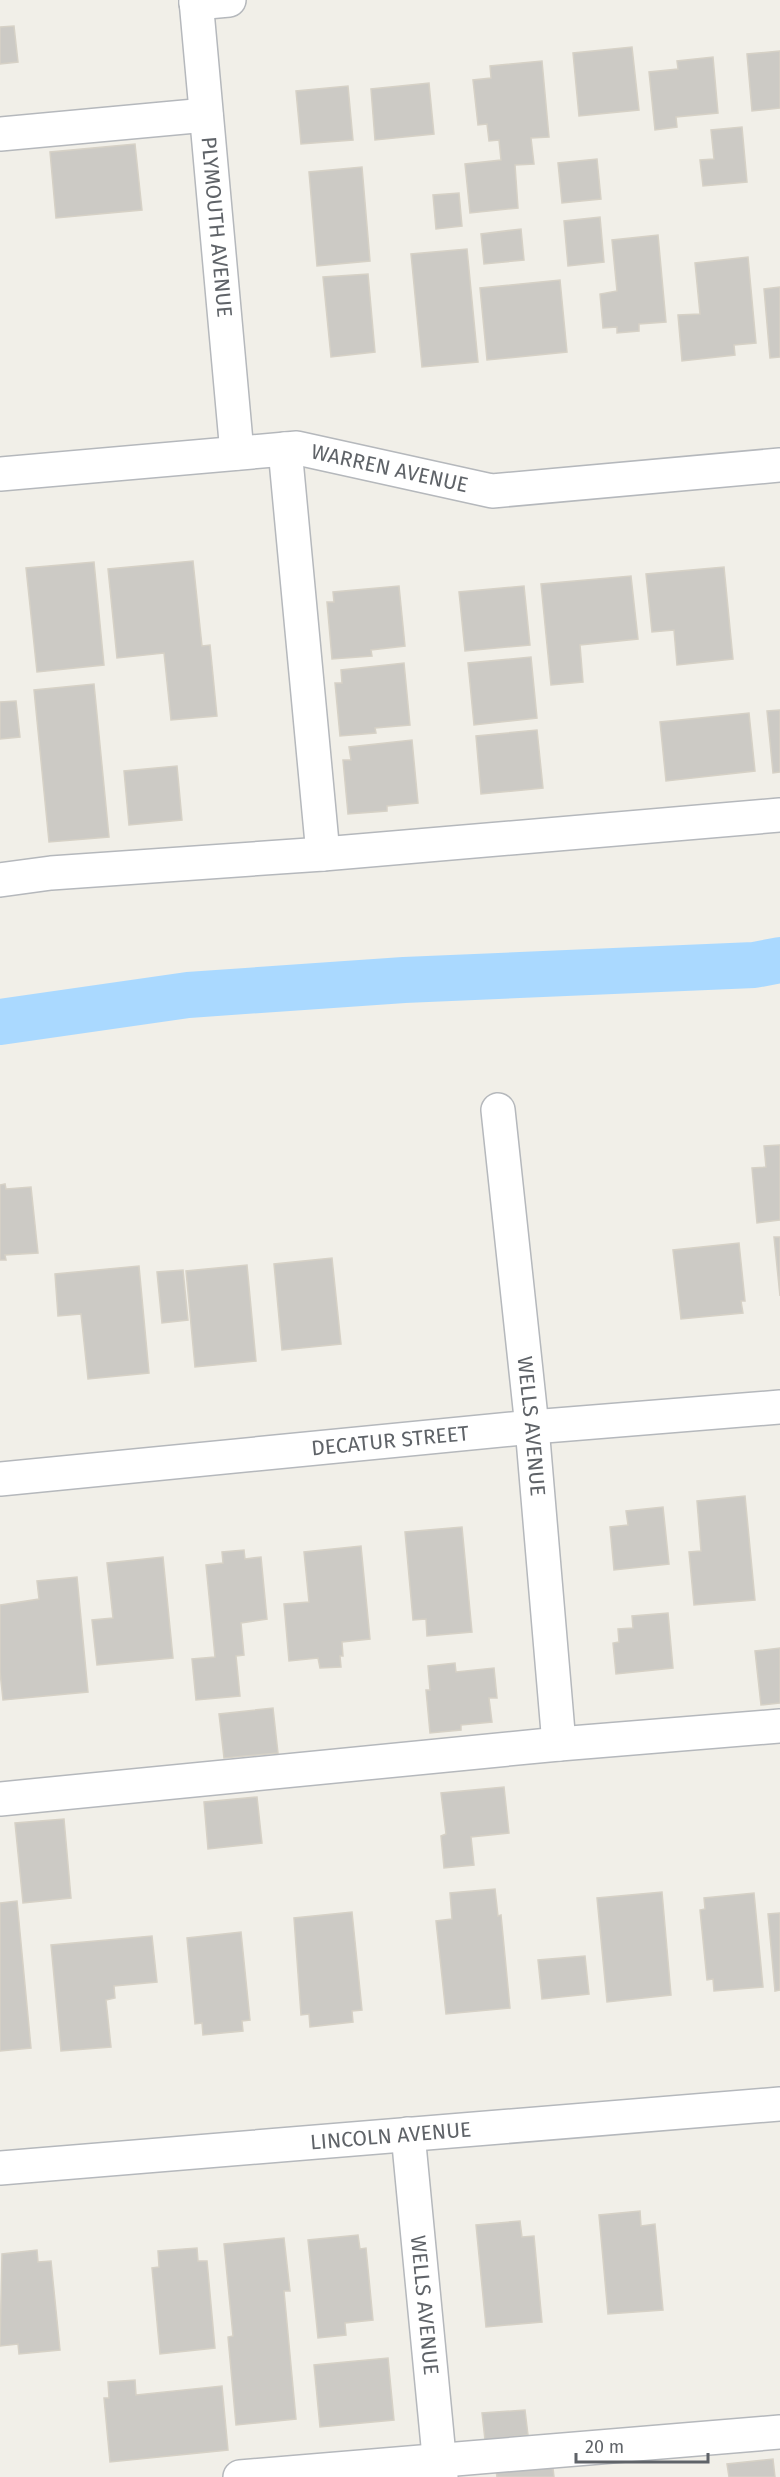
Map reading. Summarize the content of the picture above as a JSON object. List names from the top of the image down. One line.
{"streets":{"street":["PLYMOUTH AVENUE","WARREN AVENUE","WELLS AVENUE","DECATUR STREET","LINCOLN AVENUE"]},"crossings":[["PLYMOUTH AVENUE","WARREN AVENUE"],["WELLS AVENUE","DECATUR STREET"],["WELLS AVENUE","LINCOLN AVENUE"]],"scale_bar":"20 m"}
